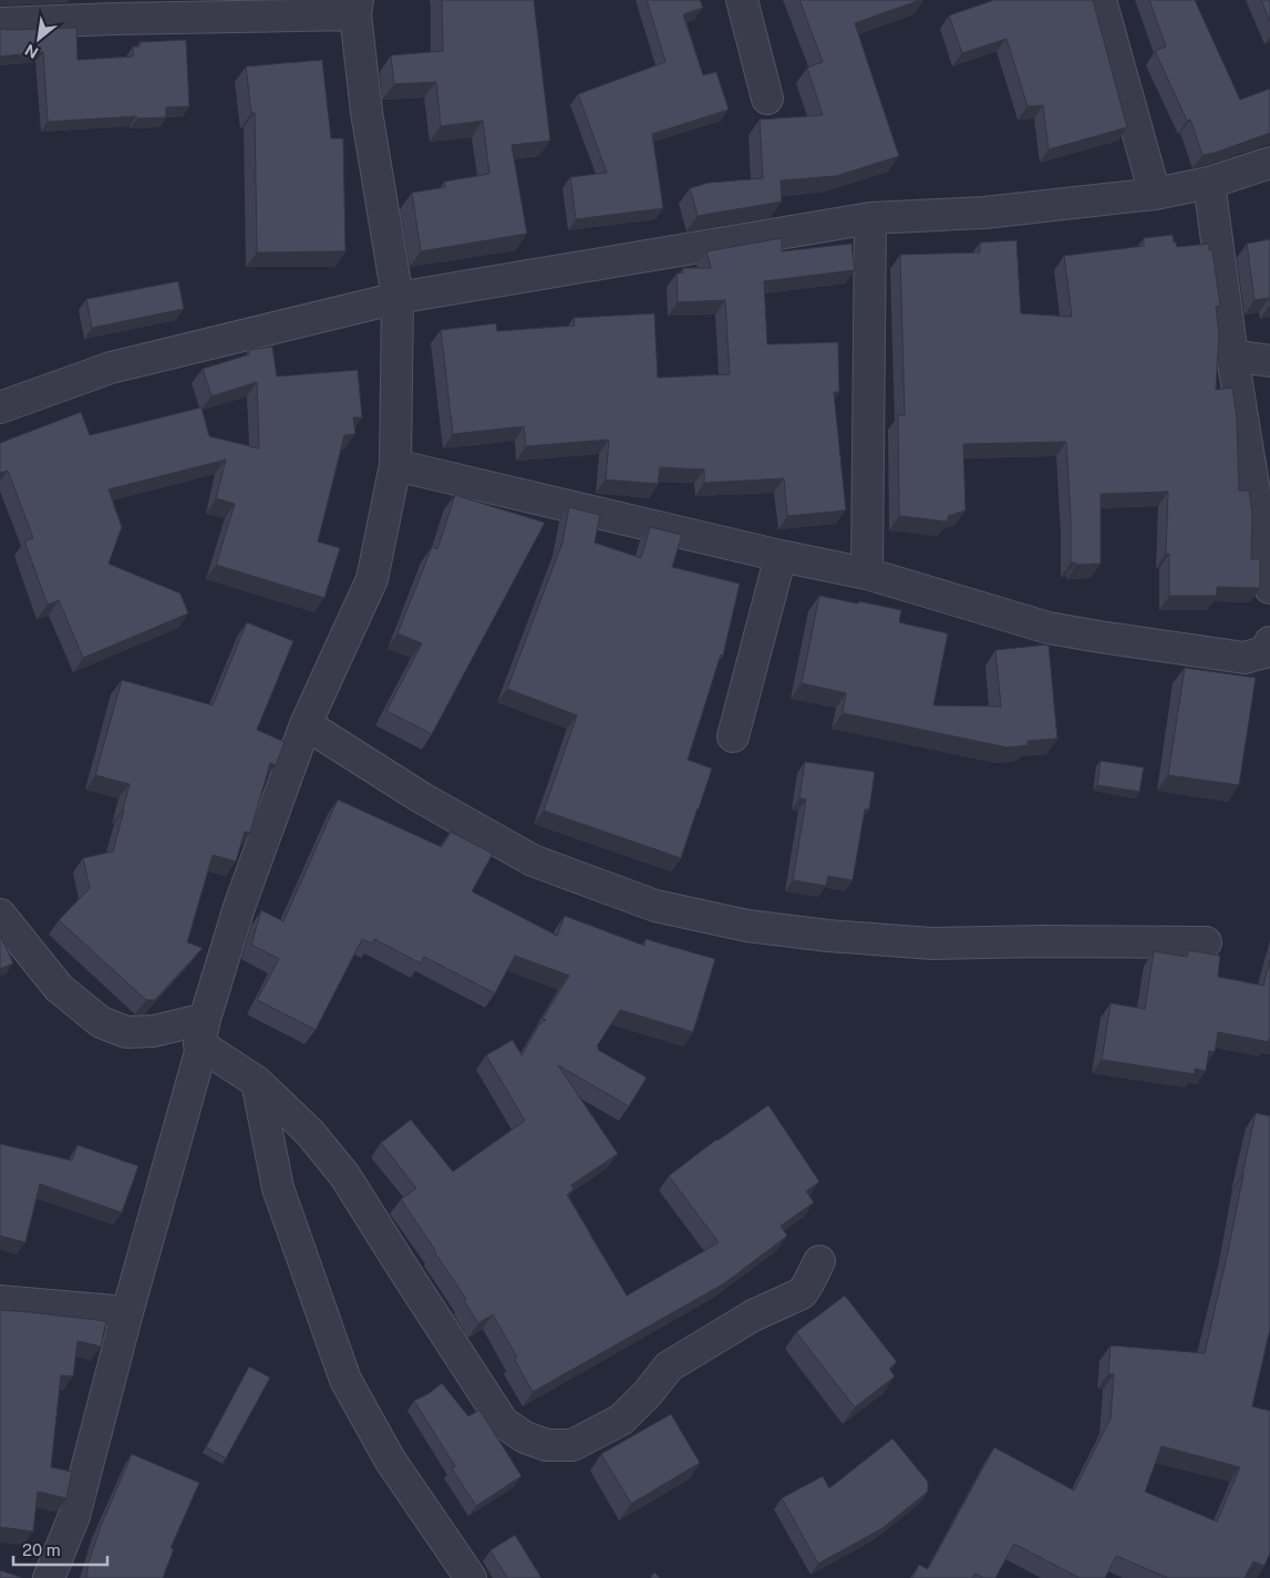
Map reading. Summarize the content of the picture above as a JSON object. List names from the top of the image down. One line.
{"scale_bar":"20 m","north":"bottom left"}
